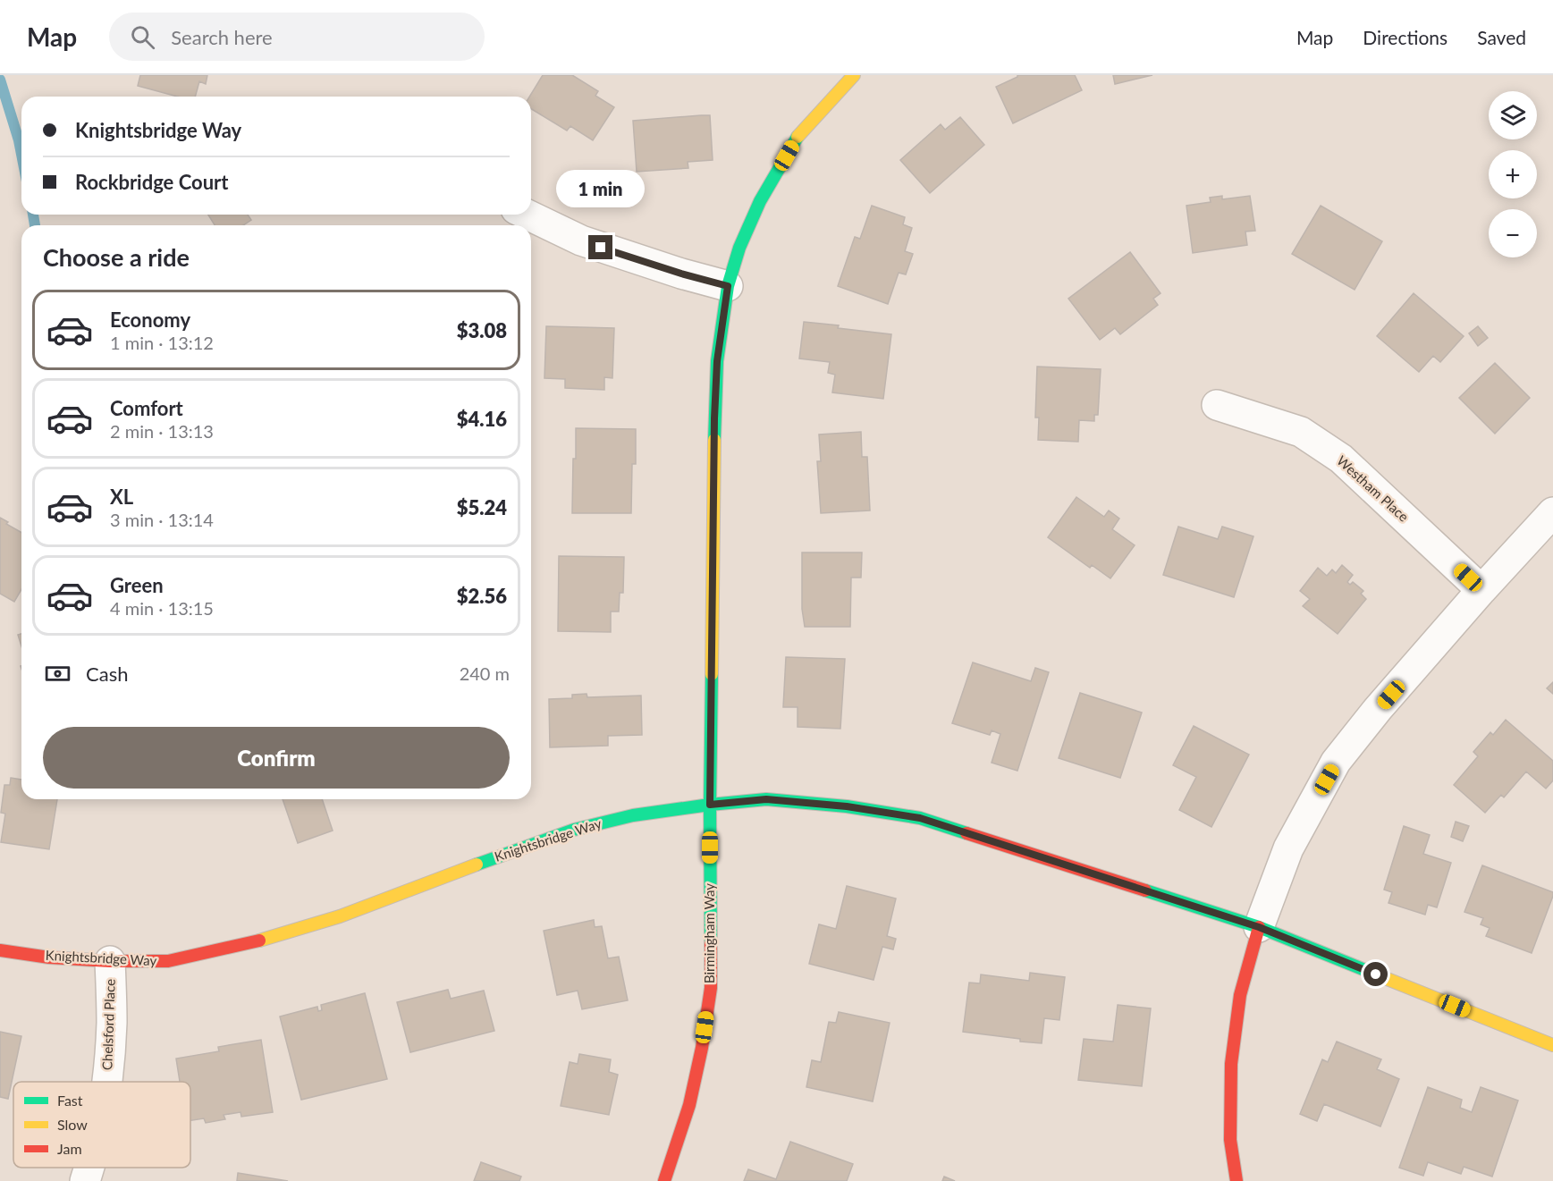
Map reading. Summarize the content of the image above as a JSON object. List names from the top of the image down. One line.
{"streets":{"street":["Westham Place","Knightsbridge Way","Birmingham Way","Chelsford Place"]},"crossings":[["Knightsbridge Way","Birmingham Way"],["Knightsbridge Way","Chelsford Place"]],"legend":["Fast","Slow","Jam"],"page":{"header":"Map","search":"Search here","nav":["Map","Directions","Saved"],"map_buttons":["+","−"],"banner":["Knightsbridge Way","Rockbridge Court"],"bubble":"1 min","heading":"Choose a ride","list":[{"name":"Economy","note":"1 min · 13:12","value":"$3.08"},{"name":"Comfort","note":"2 min · 13:13","value":"$4.16"},{"name":"XL","note":"3 min · 13:14","value":"$5.24"},{"name":"Green","note":"4 min · 13:15","value":"$2.56"}],"pay":["Cash","240 m"],"buttons":"Confirm"}}
